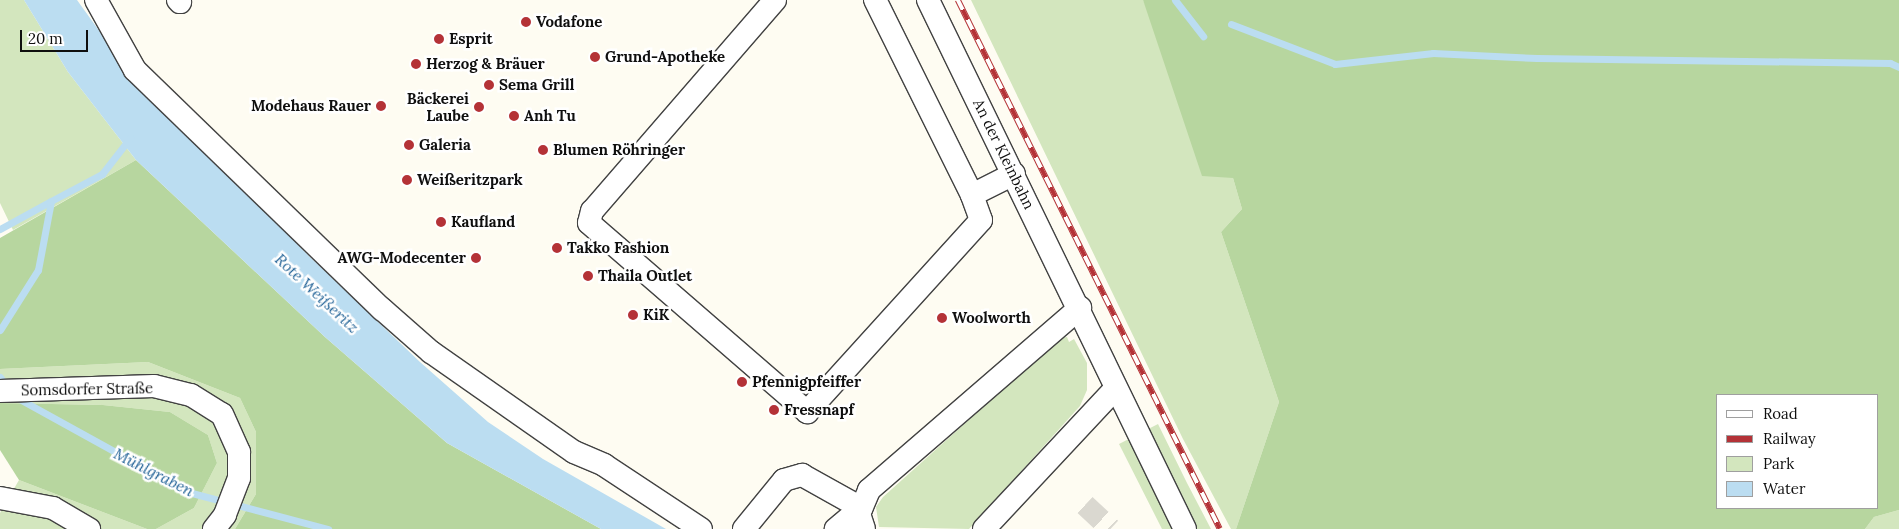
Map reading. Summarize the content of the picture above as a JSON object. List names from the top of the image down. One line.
{"streets":{"street":["An der Kleinbahn","Somsdorfer Straße"]},"water":["Rote Weißeritz","Mühlgraben"],"places":["Vodafone","Esprit","Grund-Apotheke","Herzog & Bräuer","Sema Grill","Modehaus Rauer","Bäckerei Laube","Anh Tu","Galeria","Blumen Röhringer","Weißeritzpark","Kaufland","Takko Fashion","AWG-Modecenter","Thaila Outlet","KiK","Woolworth","Pfennigpfeiffer","Fressnapf"],"legend":["Road","Railway","Park","Water"],"scale_bar":"20 m"}
